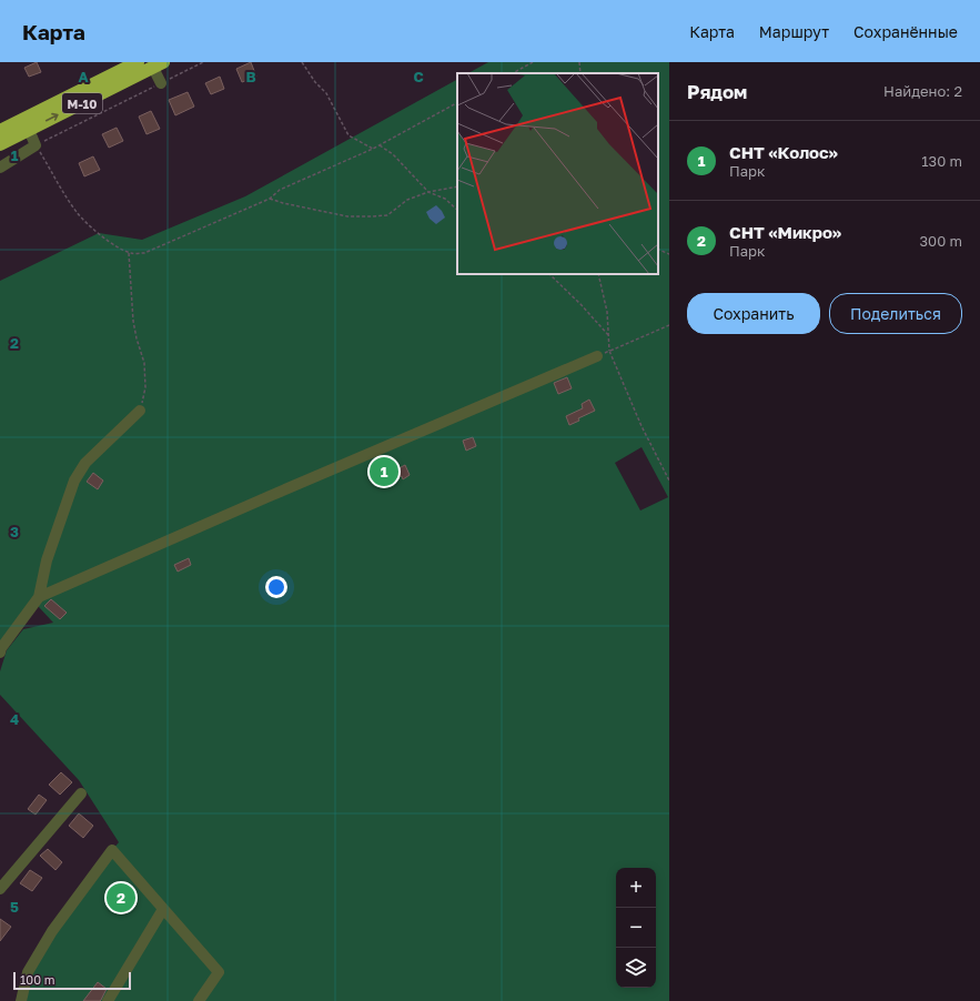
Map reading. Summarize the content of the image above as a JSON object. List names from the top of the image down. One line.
{"streets":{"highway":["М-10"]},"scale_bar":"100 m","page":{"header":"Карта","nav":["Карта","Маршрут","Сохранённые"],"heading":["Рядом","Найдено: 2"],"list":[{"mark":"1","name":"СНТ «Колос»","note":"Парк","value":"130 m"},{"mark":"2","name":"СНТ «Микро»","note":"Парк","value":"300 m"}],"buttons":["Сохранить","Поделиться"],"pins":["1","2"],"map_buttons":["+","−"],"scale":"100 m"},"grid":{"columns":["A","B","C"],"rows":["1","2","3","4","5"]}}
